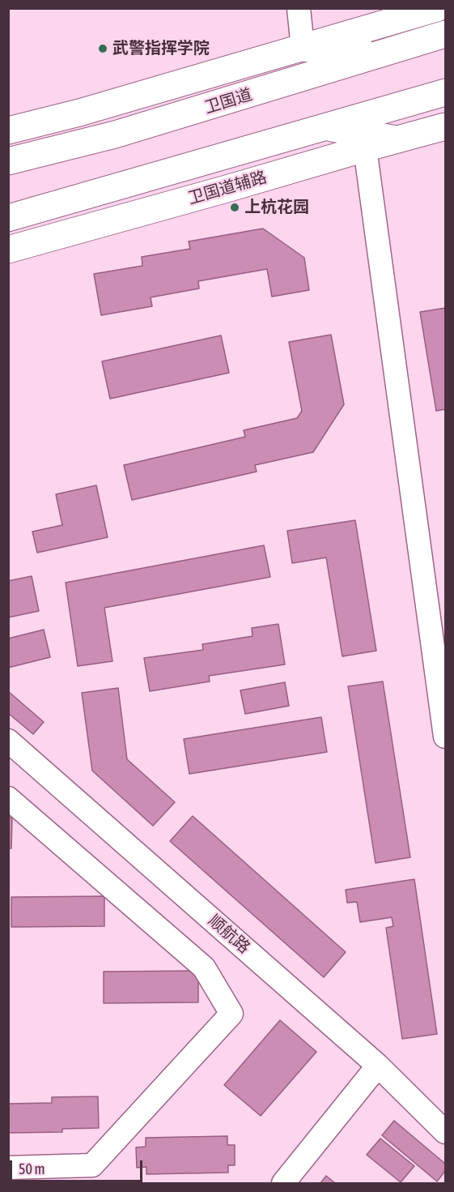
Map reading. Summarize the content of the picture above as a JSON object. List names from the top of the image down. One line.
{"streets":{"main road":["卫国道","卫国道辅路"],"street":["顺航路"]},"places":["武警指挥学院","上杭花园"],"scale_bar":"50 m"}
